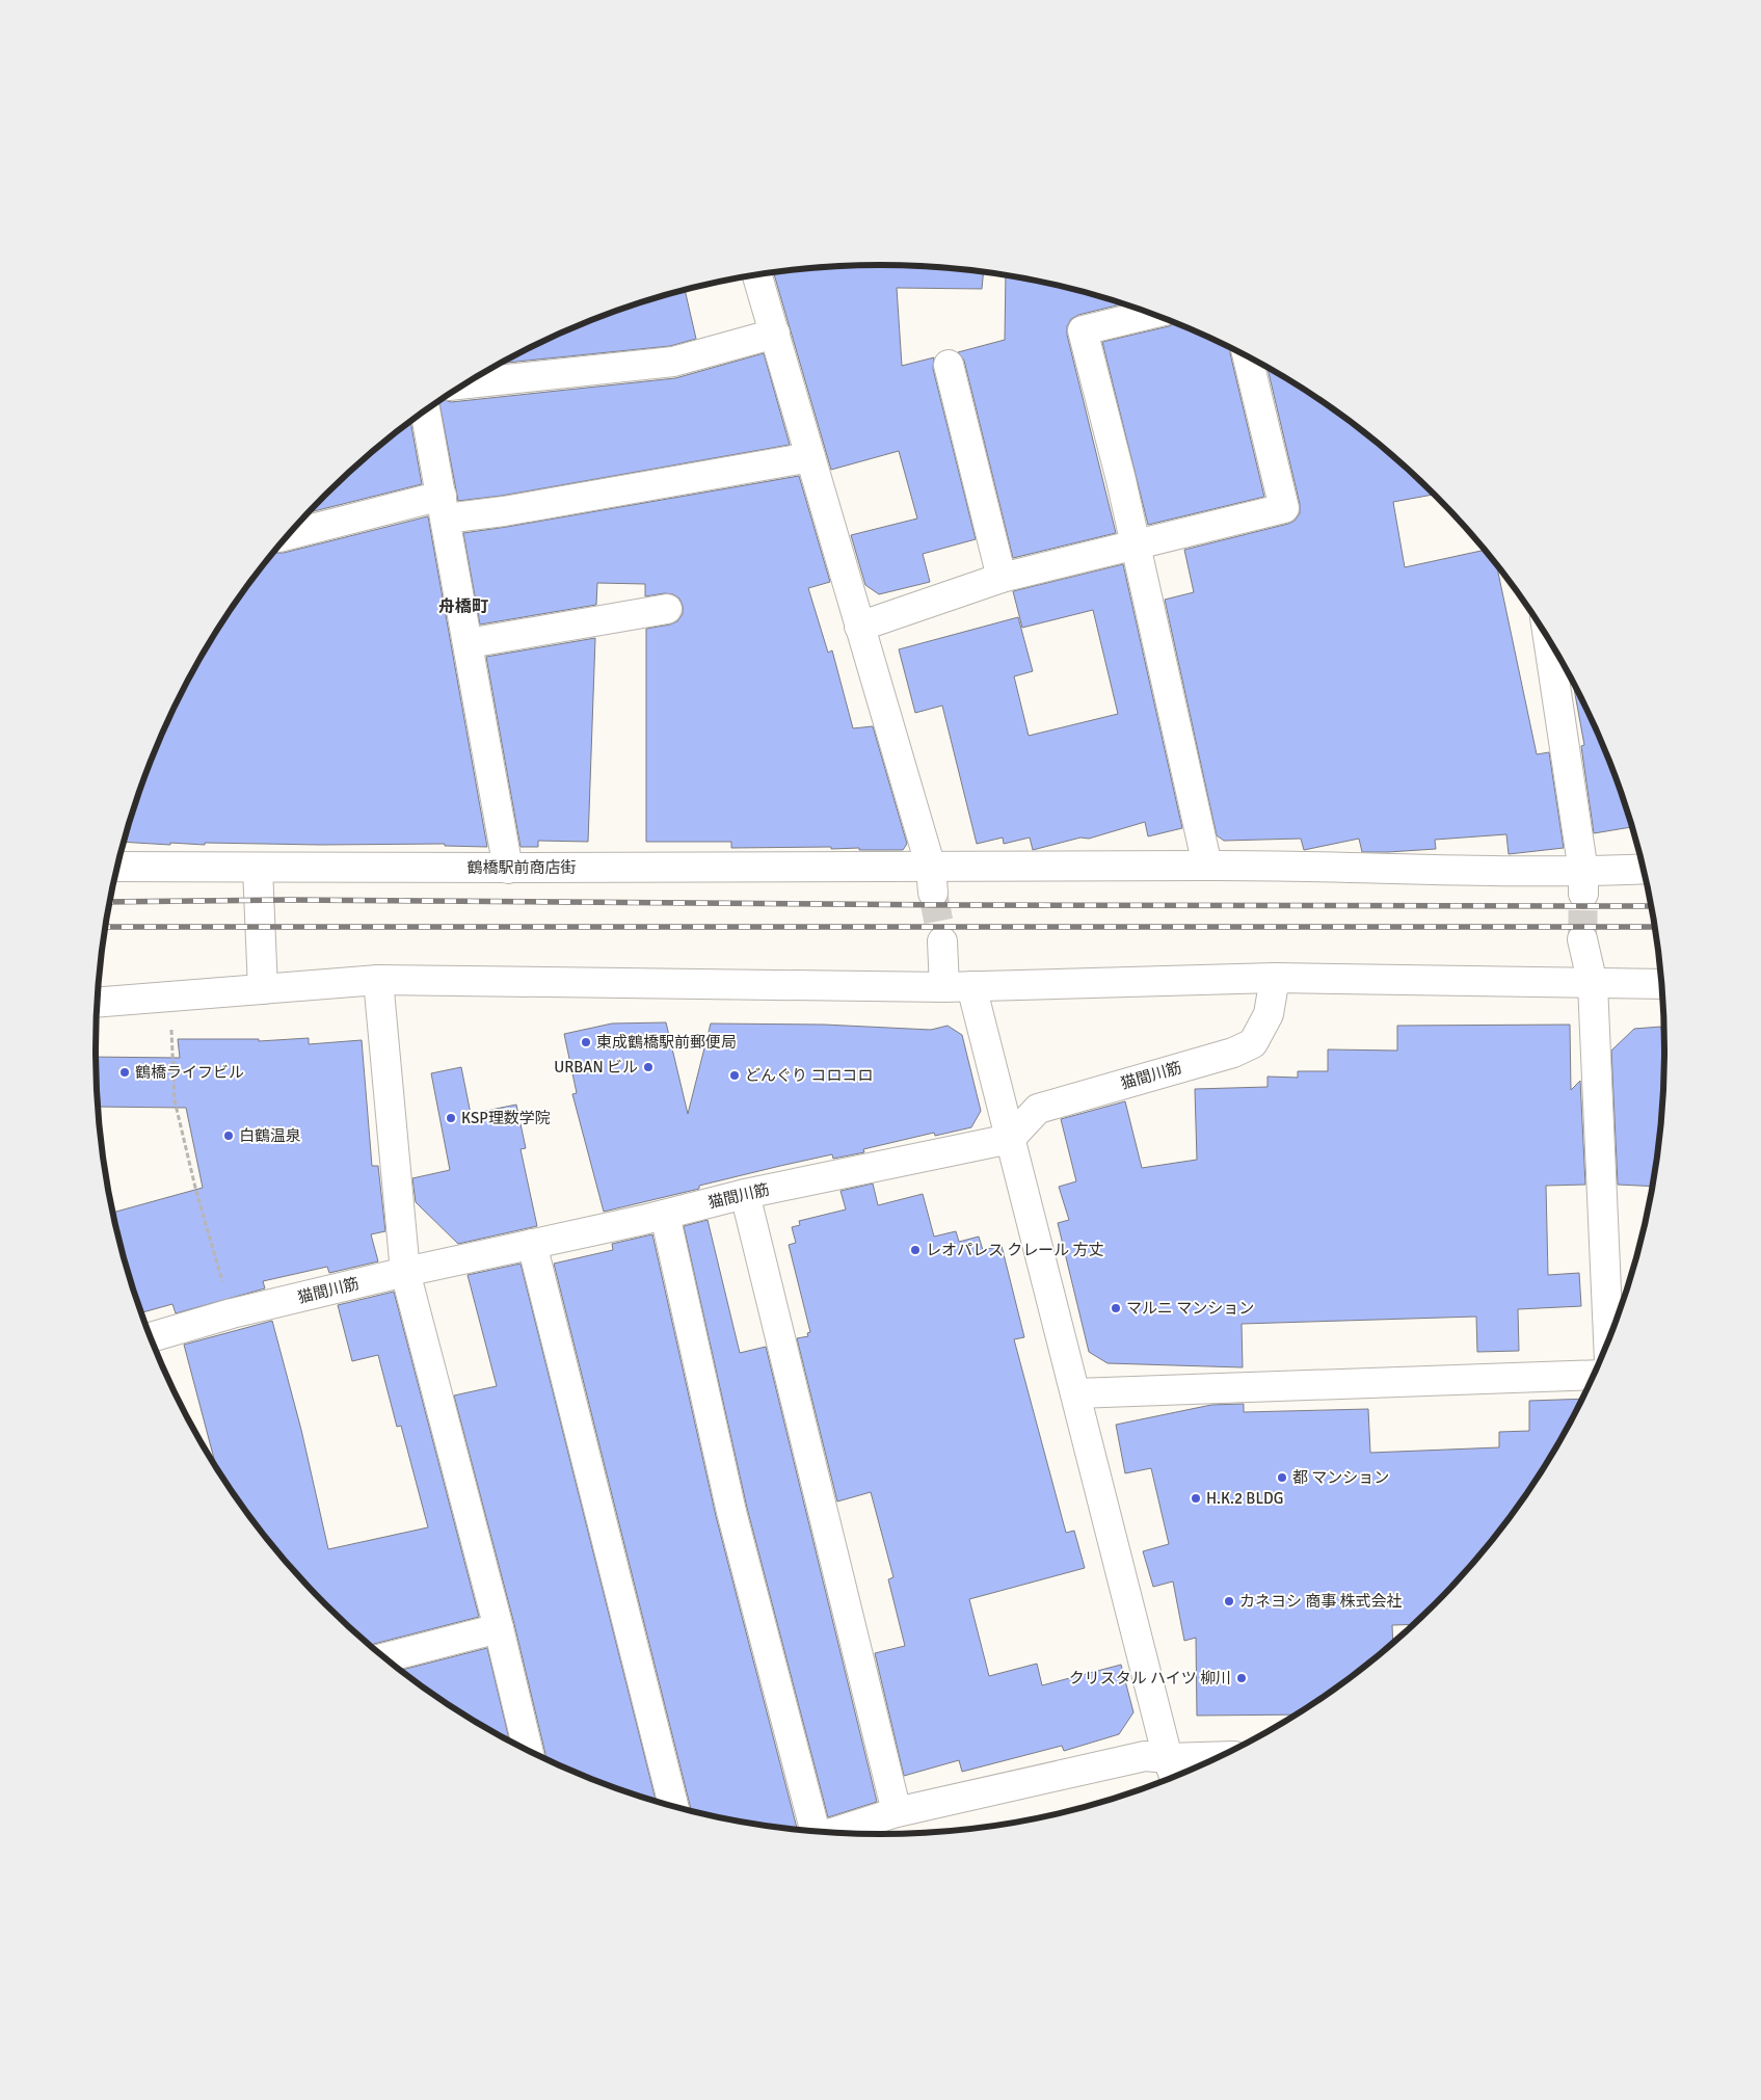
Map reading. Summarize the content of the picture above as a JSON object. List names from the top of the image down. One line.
{"streets":{"street":["鶴橋駅前商店街","猫間川筋"]},"districts":["舟橋町"],"places":["東成鶴橋駅前郵便局","URBAN ビル","鶴橋ライフビル","どんぐり コロコロ","KSP理数学院","白鶴温泉","レオパレス クレール 方丈","マルニ マンション","都 マンション","H.K.2 BLDG","カネヨシ 商事 株式会社","クリスタル ハイツ 柳川"]}
